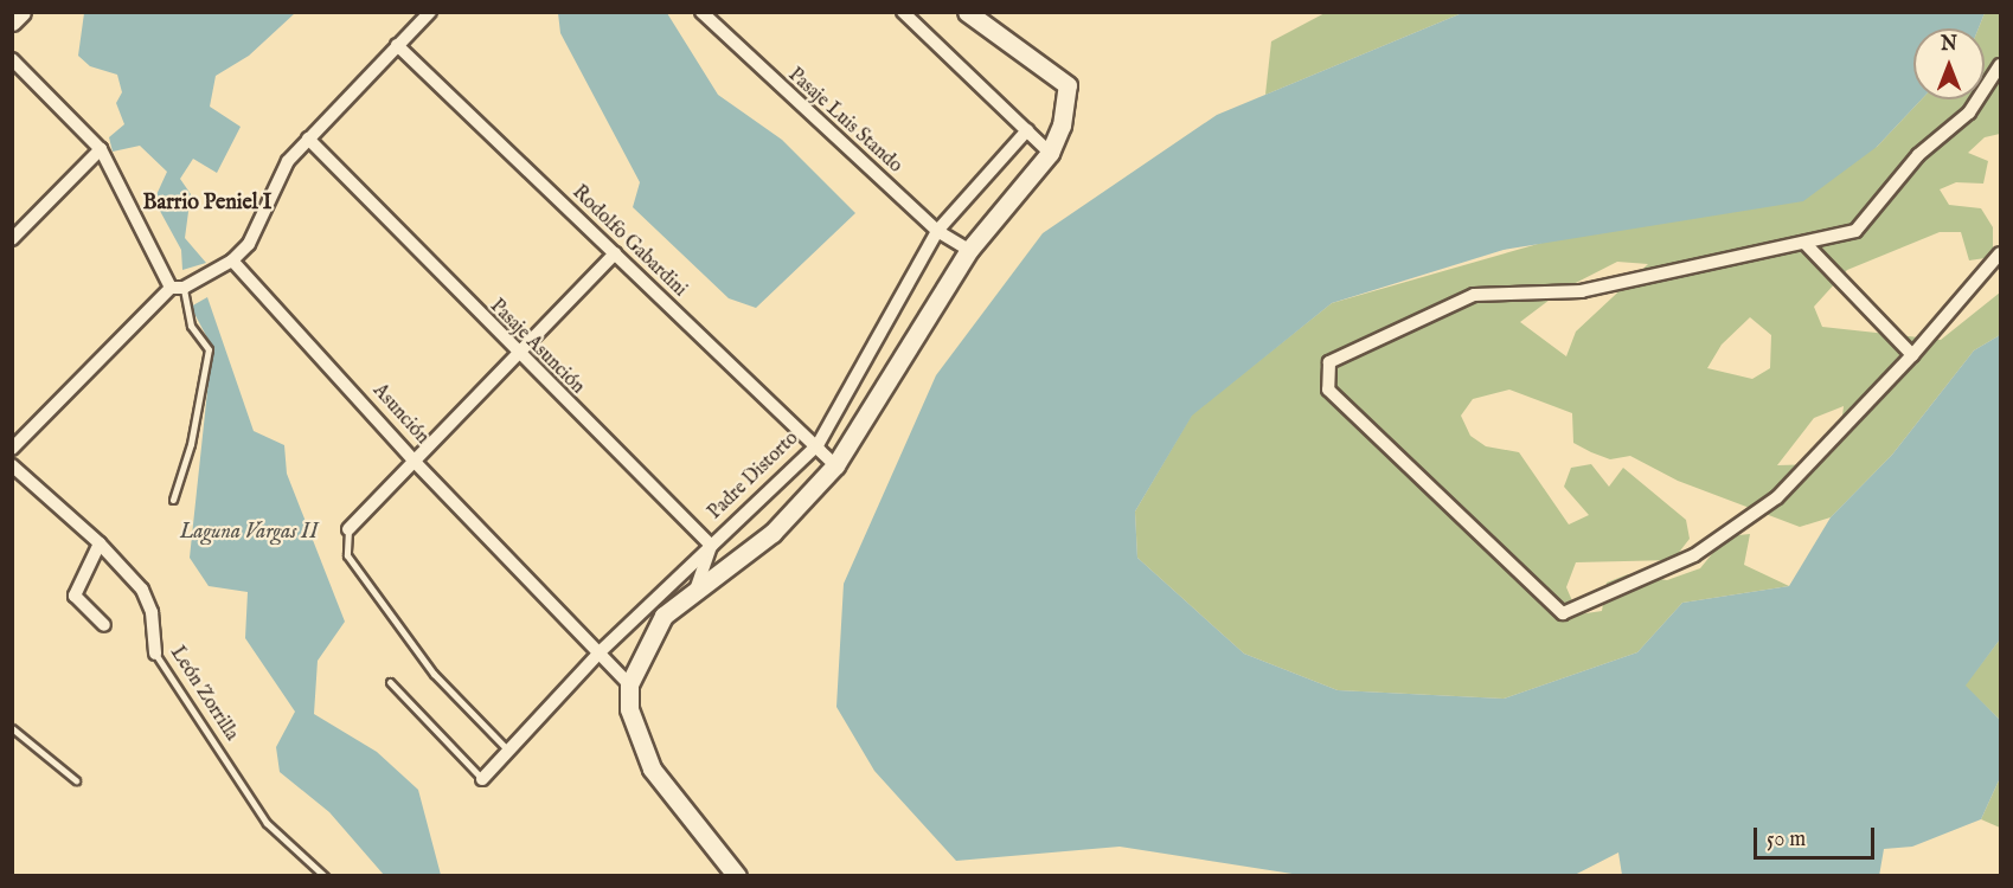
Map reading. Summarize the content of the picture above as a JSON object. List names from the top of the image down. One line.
{"streets":{"street":["Pasaje Luis Stando","Rodolfo Gabardini","Pasaje Asunción","Asunción","Padre Distorto","León Zorrilla"]},"crossings":[["Pasaje Luis Stando","Padre Distorto"],["Rodolfo Gabardini","Padre Distorto"],["Pasaje Asunción","Padre Distorto"],["Asunción","Padre Distorto"]],"districts":["Barrio Peniel I"],"water":["Laguna Vargas II"],"scale_bar":"50 m","north":"top"}
